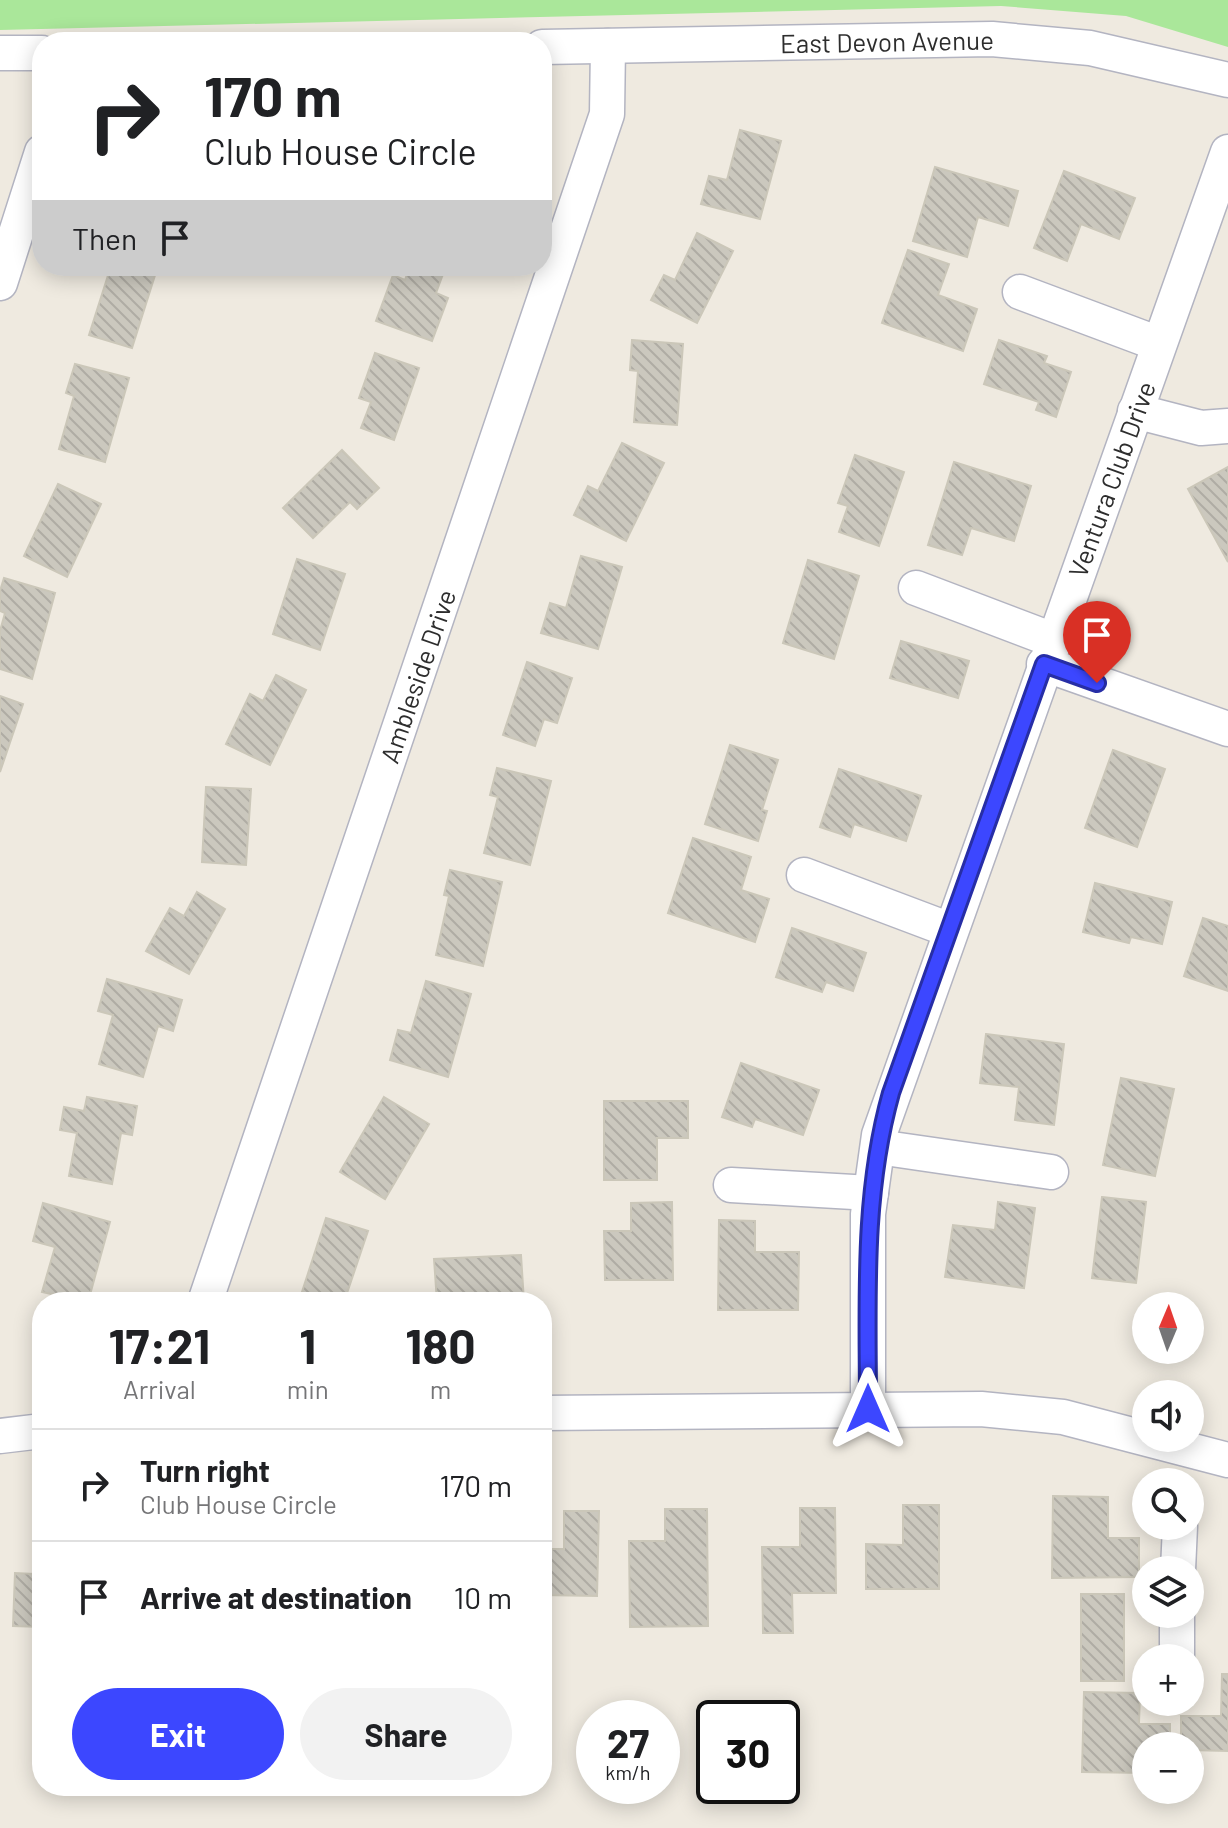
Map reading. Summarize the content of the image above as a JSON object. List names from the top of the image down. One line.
{"streets":{"street":["East Devon Avenue","Ventura Club Drive","Ambleside Drive"]},"crossings":[["East Devon Avenue","Ambleside Drive"]],"north":"top","page":{"turn":["170 m","Club House Circle"],"then":"Then","map_buttons":["+","−"],"eta":["17:21","Arrival","1","min","180","m"],"list":[{"name":"Turn right","note":"Club House Circle","value":"170 m"},{"name":"Arrive at destination","value":"10 m"}],"buttons":["Exit","Share"],"speed":"27 km/h","limit":"30"}}
